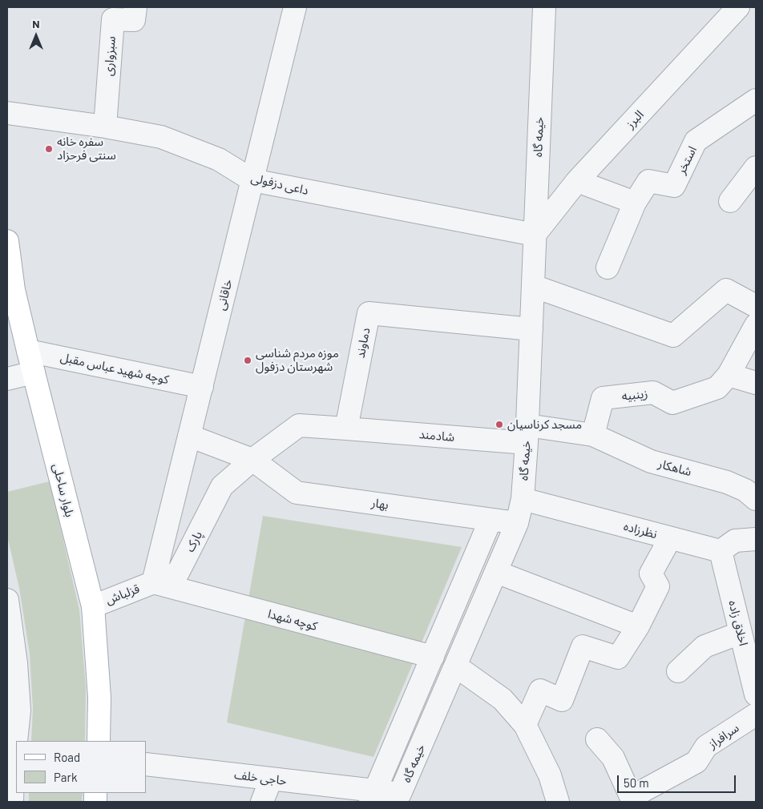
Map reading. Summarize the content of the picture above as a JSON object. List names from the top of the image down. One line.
{"streets":{"main road":["بلوار ساحلی"],"street":["سبزواری","البرز","خیمه گاه","استخر","داعی دزفولی","خاقانی","دماوند","کوچه شهید عباس مقبل","زینبیه","شادمند","شاهکار","بهار","نظرزاده","پارک","قزلباش","کوچه شهدا","اخلاق زاده","سرافراز","حاجی خلف"]},"crossings":[["سبزواری","داعی دزفولی"],["البرز","خیمه گاه"],["البرز","داعی دزفولی"],["خیمه گاه","داعی دزفولی"],["خیمه گاه","دماوند"],["خیمه گاه","شادمند"],["خیمه گاه","بهار"],["خیمه گاه","نظرزاده"],["خیمه گاه","حاجی خلف"],["داعی دزفولی","خاقانی"],["خاقانی","کوچه شهید عباس مقبل"],["خاقانی","بهار"],["خاقانی","پارک"],["خاقانی","قزلباش"],["خاقانی","کوچه شهدا"],["دماوند","شادمند"],["کوچه شهید عباس مقبل","بلوار ساحلی"],["زینبیه","شاهکار"],["بلوار ساحلی","قزلباش"],["بهار","پارک"],["نظرزاده","اخلاق زاده"],["پارک","قزلباش"],["پارک","کوچه شهدا"],["قزلباش","کوچه شهدا"]],"places":["سفره خانه سنتی فرحزاد","موزه مردم شناسی شهرستان دزفول","مسجد کرناسیان"],"legend":["Road","Park"],"scale_bar":"50 m","north":"top"}
